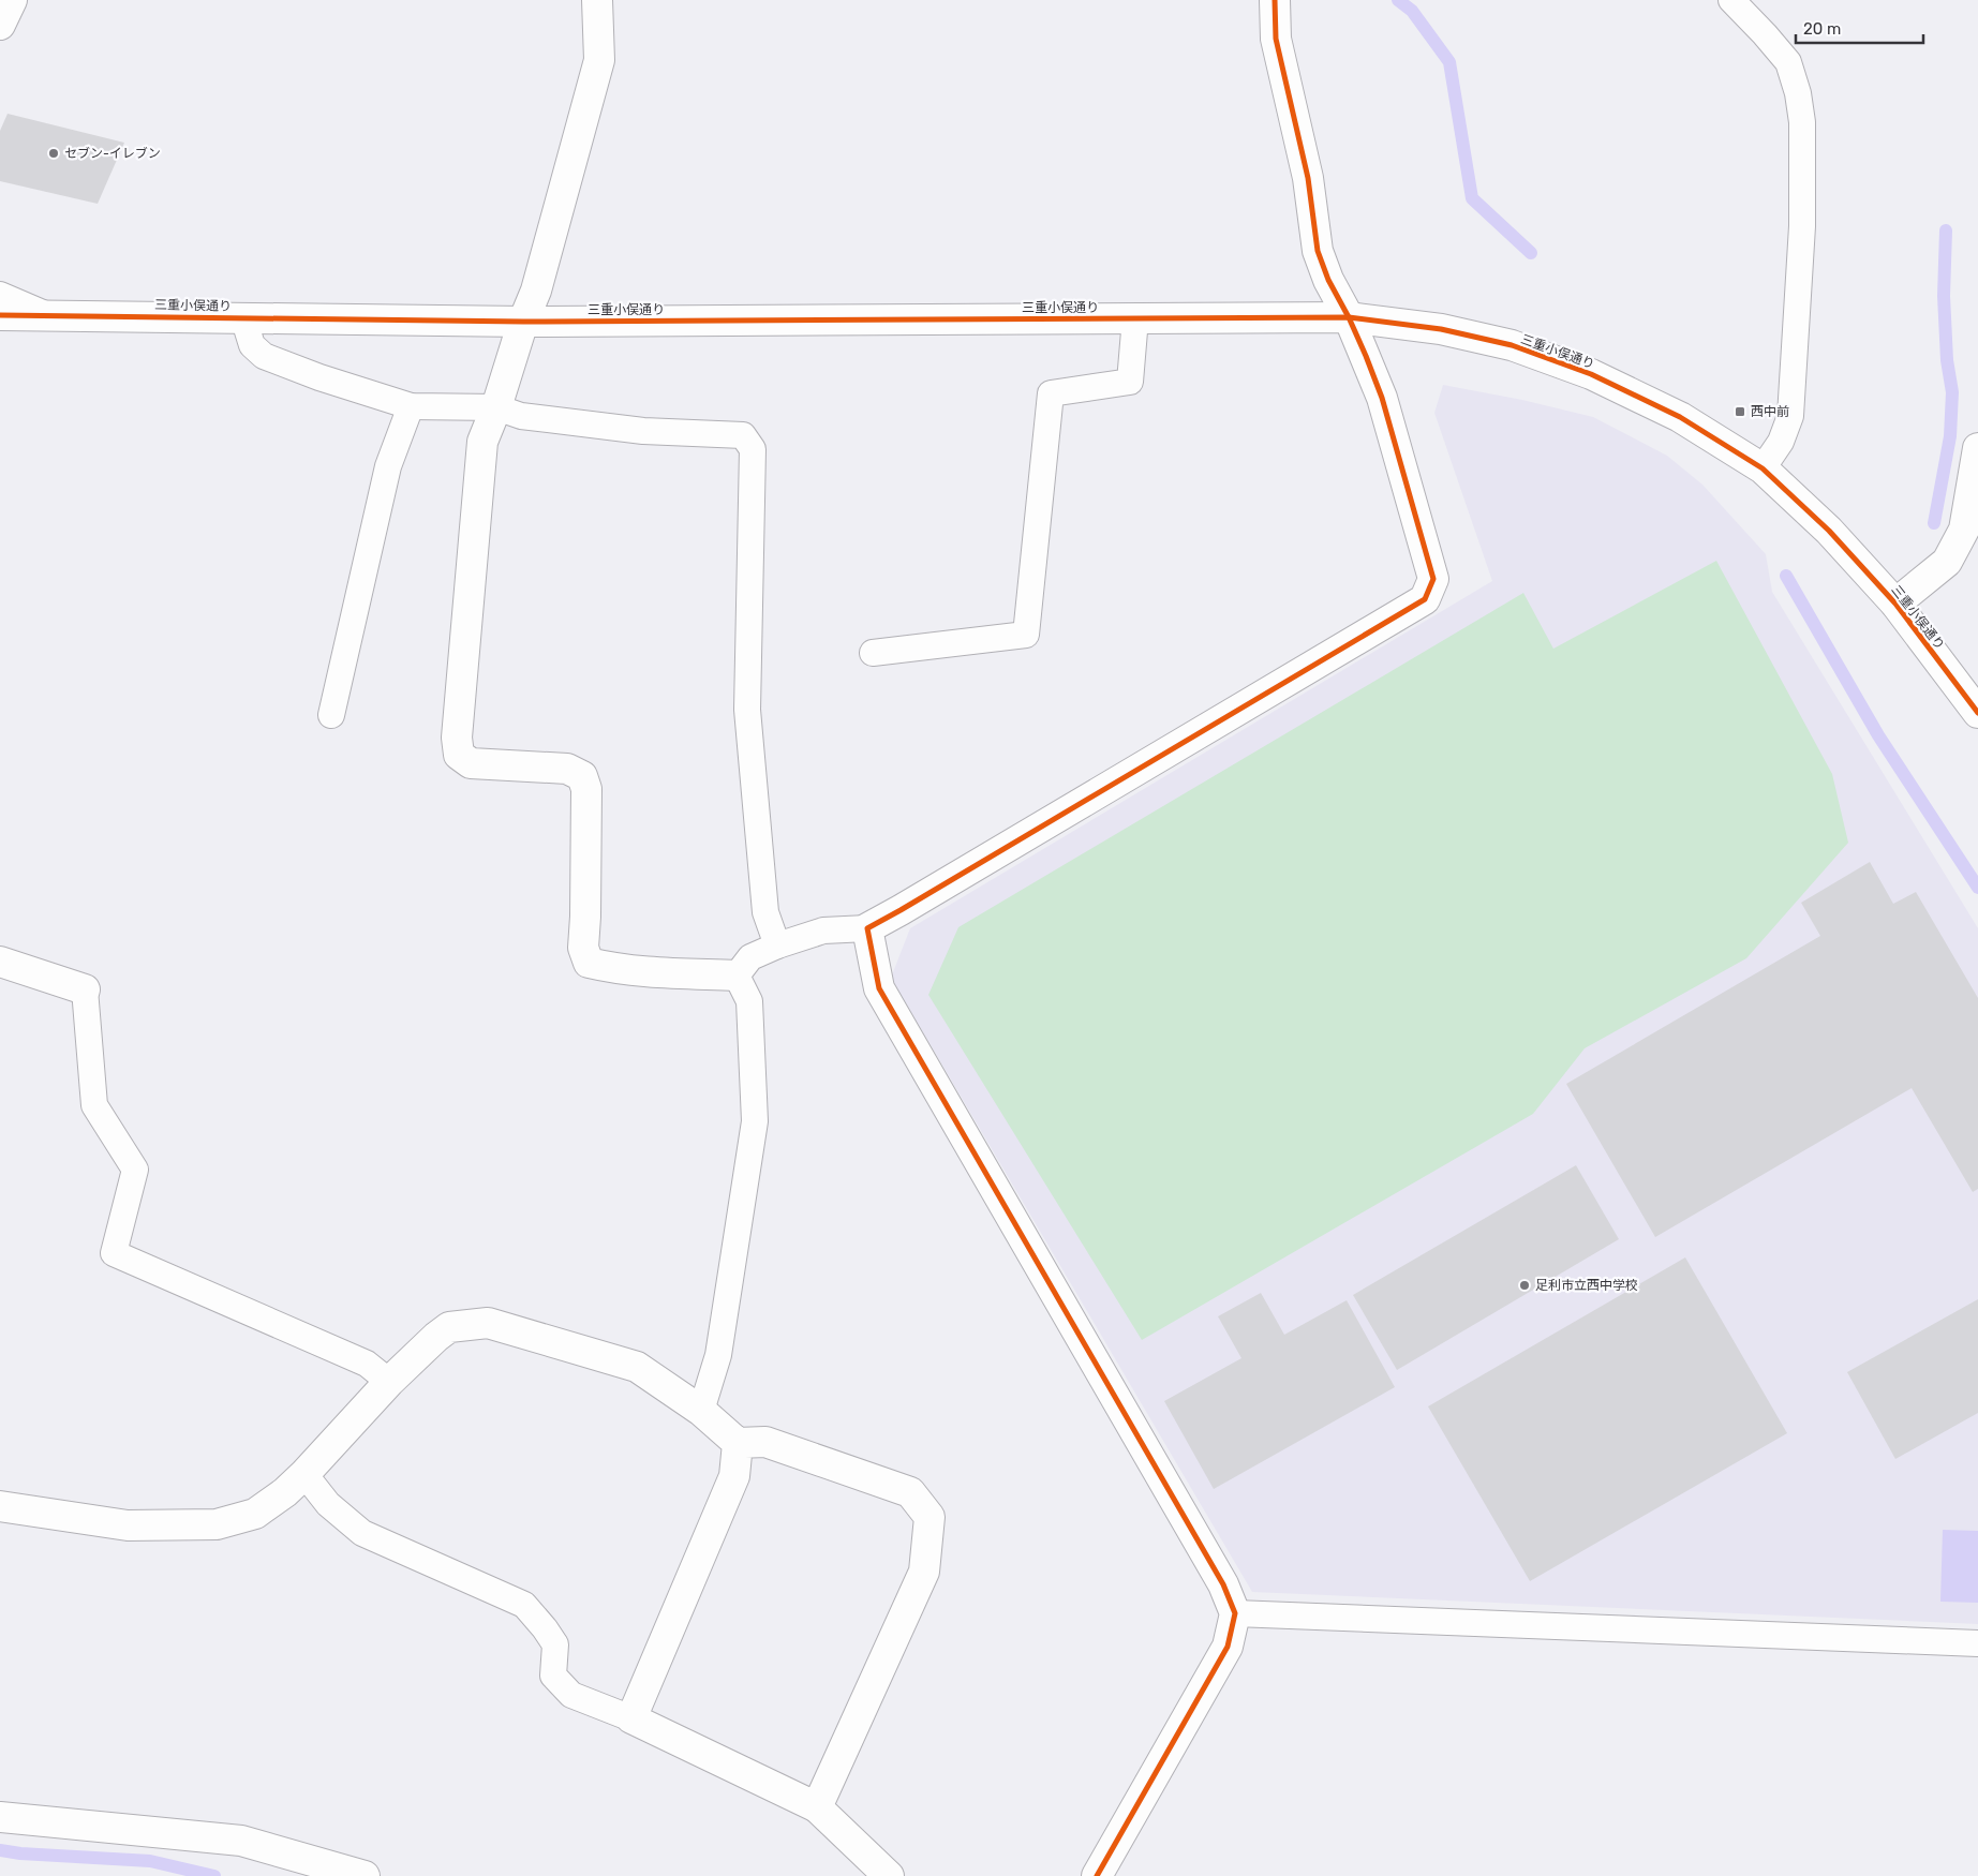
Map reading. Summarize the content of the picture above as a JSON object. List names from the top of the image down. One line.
{"streets":{"street":["三重小俣通り"]},"places":{"other":["セブン-イレブン","足利市立西中学校"],"transit":["西中前"]},"scale_bar":"20 m"}
